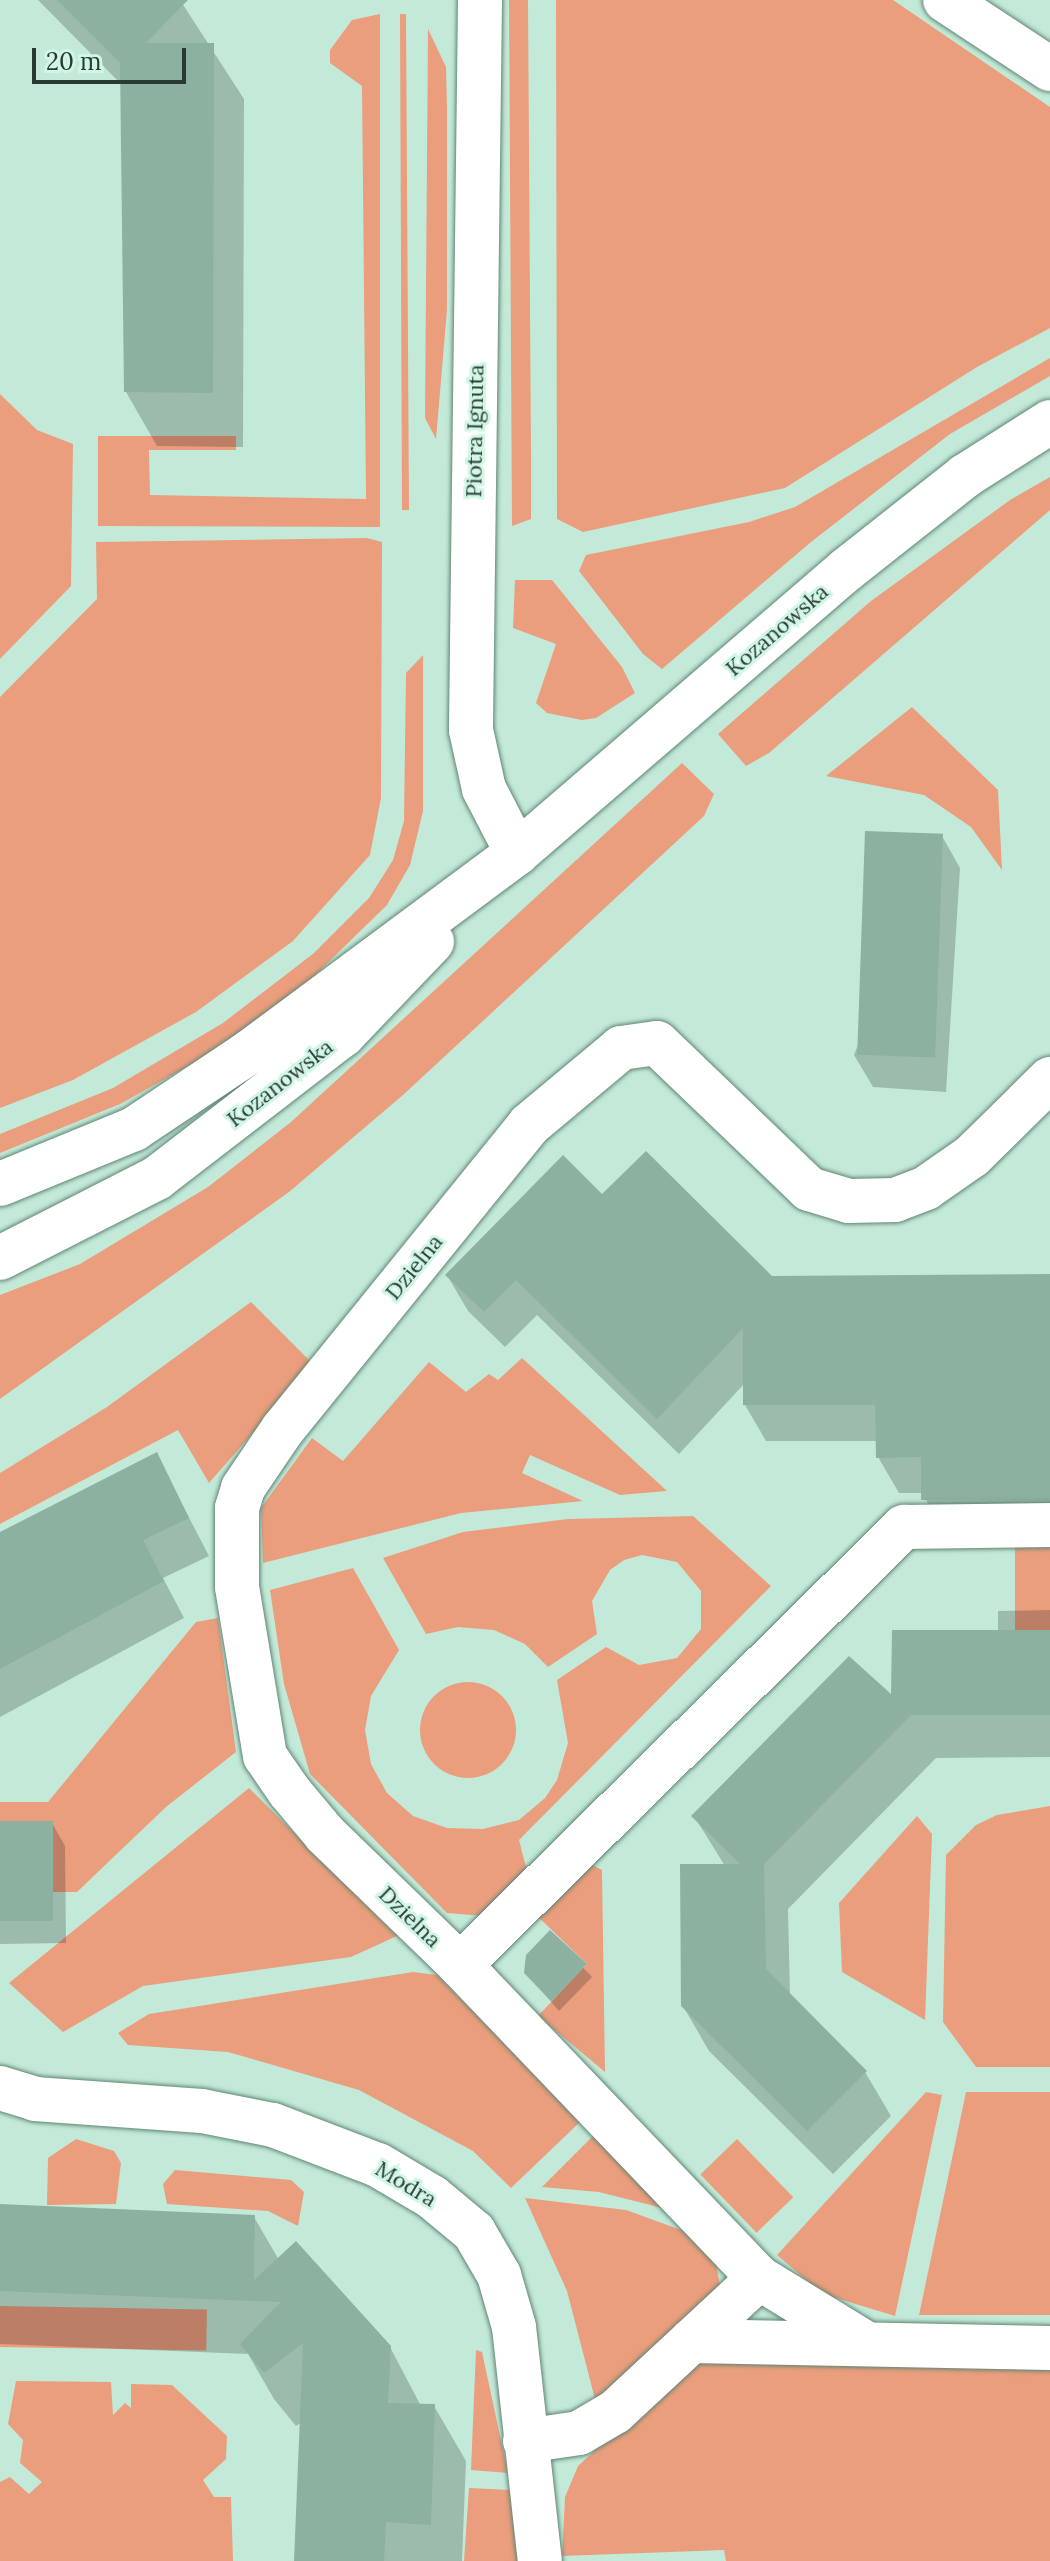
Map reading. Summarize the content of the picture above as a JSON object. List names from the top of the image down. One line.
{"streets":{"street":["Piotra Ignuta","Kozanowska","Dzielna","Modra"]},"crossings":[["Piotra Ignuta","Kozanowska"]],"scale_bar":"20 m"}
